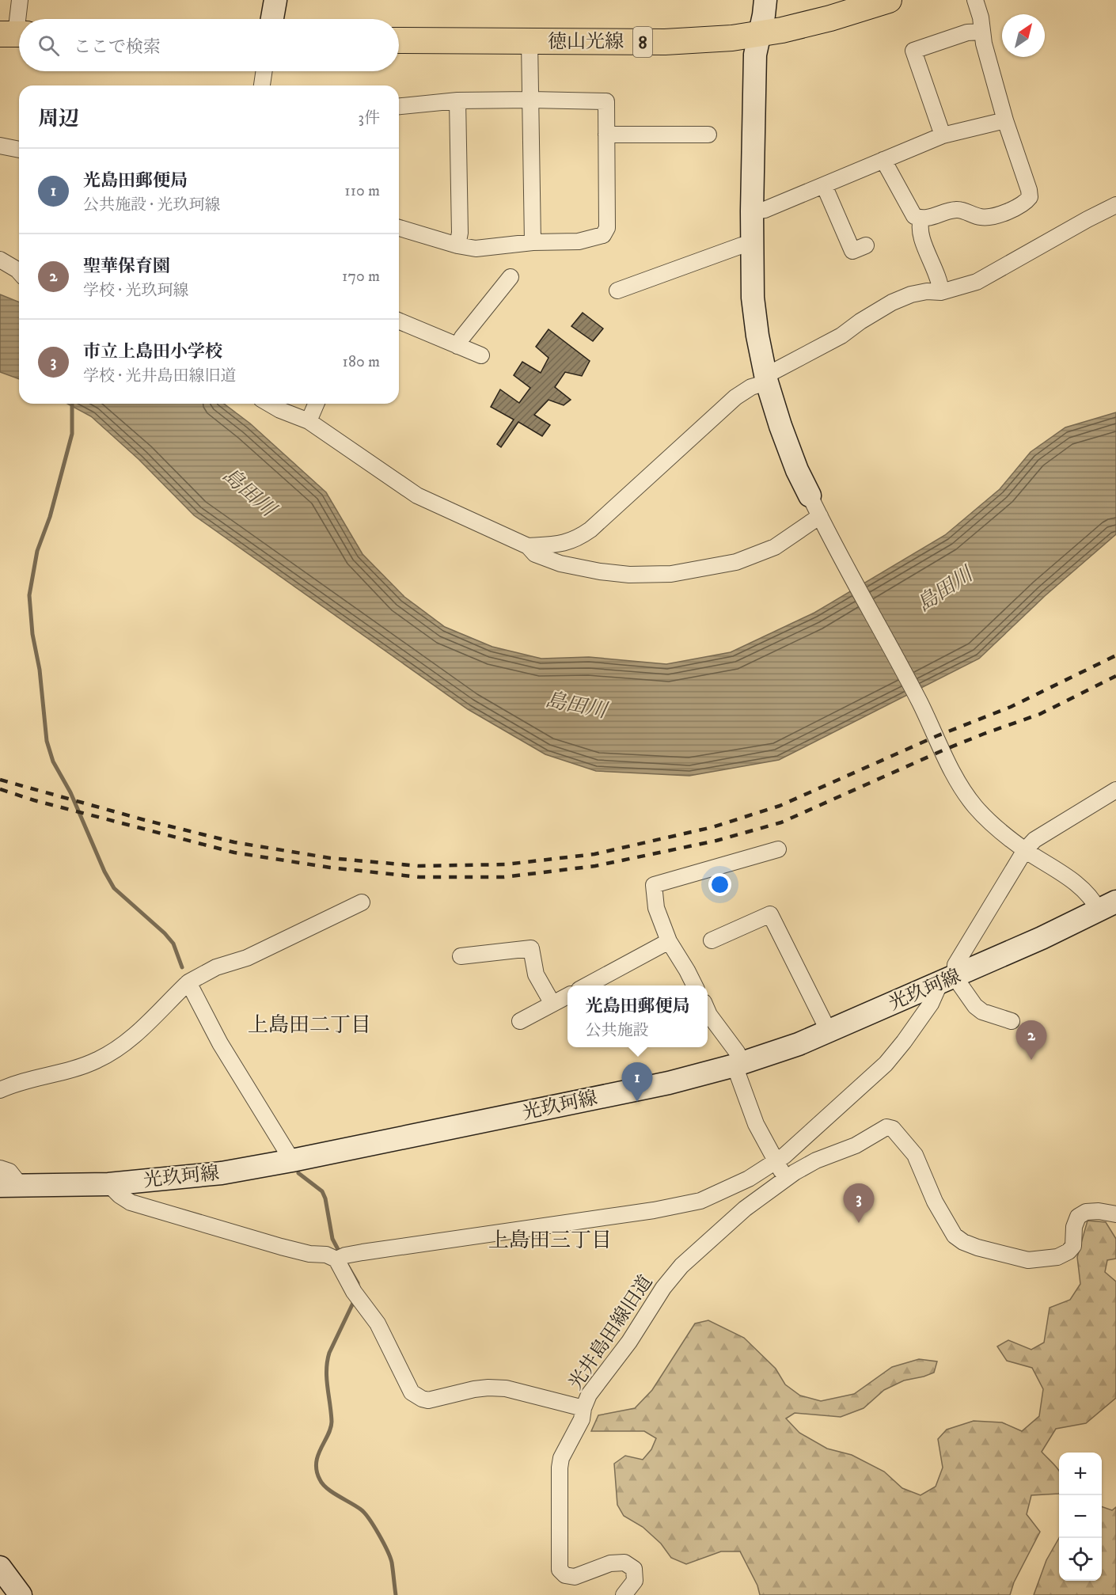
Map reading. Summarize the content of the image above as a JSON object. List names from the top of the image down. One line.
{"streets":{"main road":["徳山光線","8","光玖珂線"],"street":["光井島田線旧道"]},"districts":["上島田二丁目","上島田三丁目"],"water":["島田川"],"north":"top right","page":{"search":"ここで検索","heading":["周辺","3件"],"list":[{"mark":"1","name":"光島田郵便局","note":"公共施設 · 光玖珂線","value":"110 m"},{"mark":"2","name":"聖華保育園","note":"学校 · 光玖珂線","value":"170 m"},{"mark":"3","name":"市立上島田小学校","note":"学校 · 光井島田線旧道","value":"180 m"}],"popup":["光島田郵便局","公共施設"],"pins":["2","1","3"],"map_buttons":["+","−"]}}
